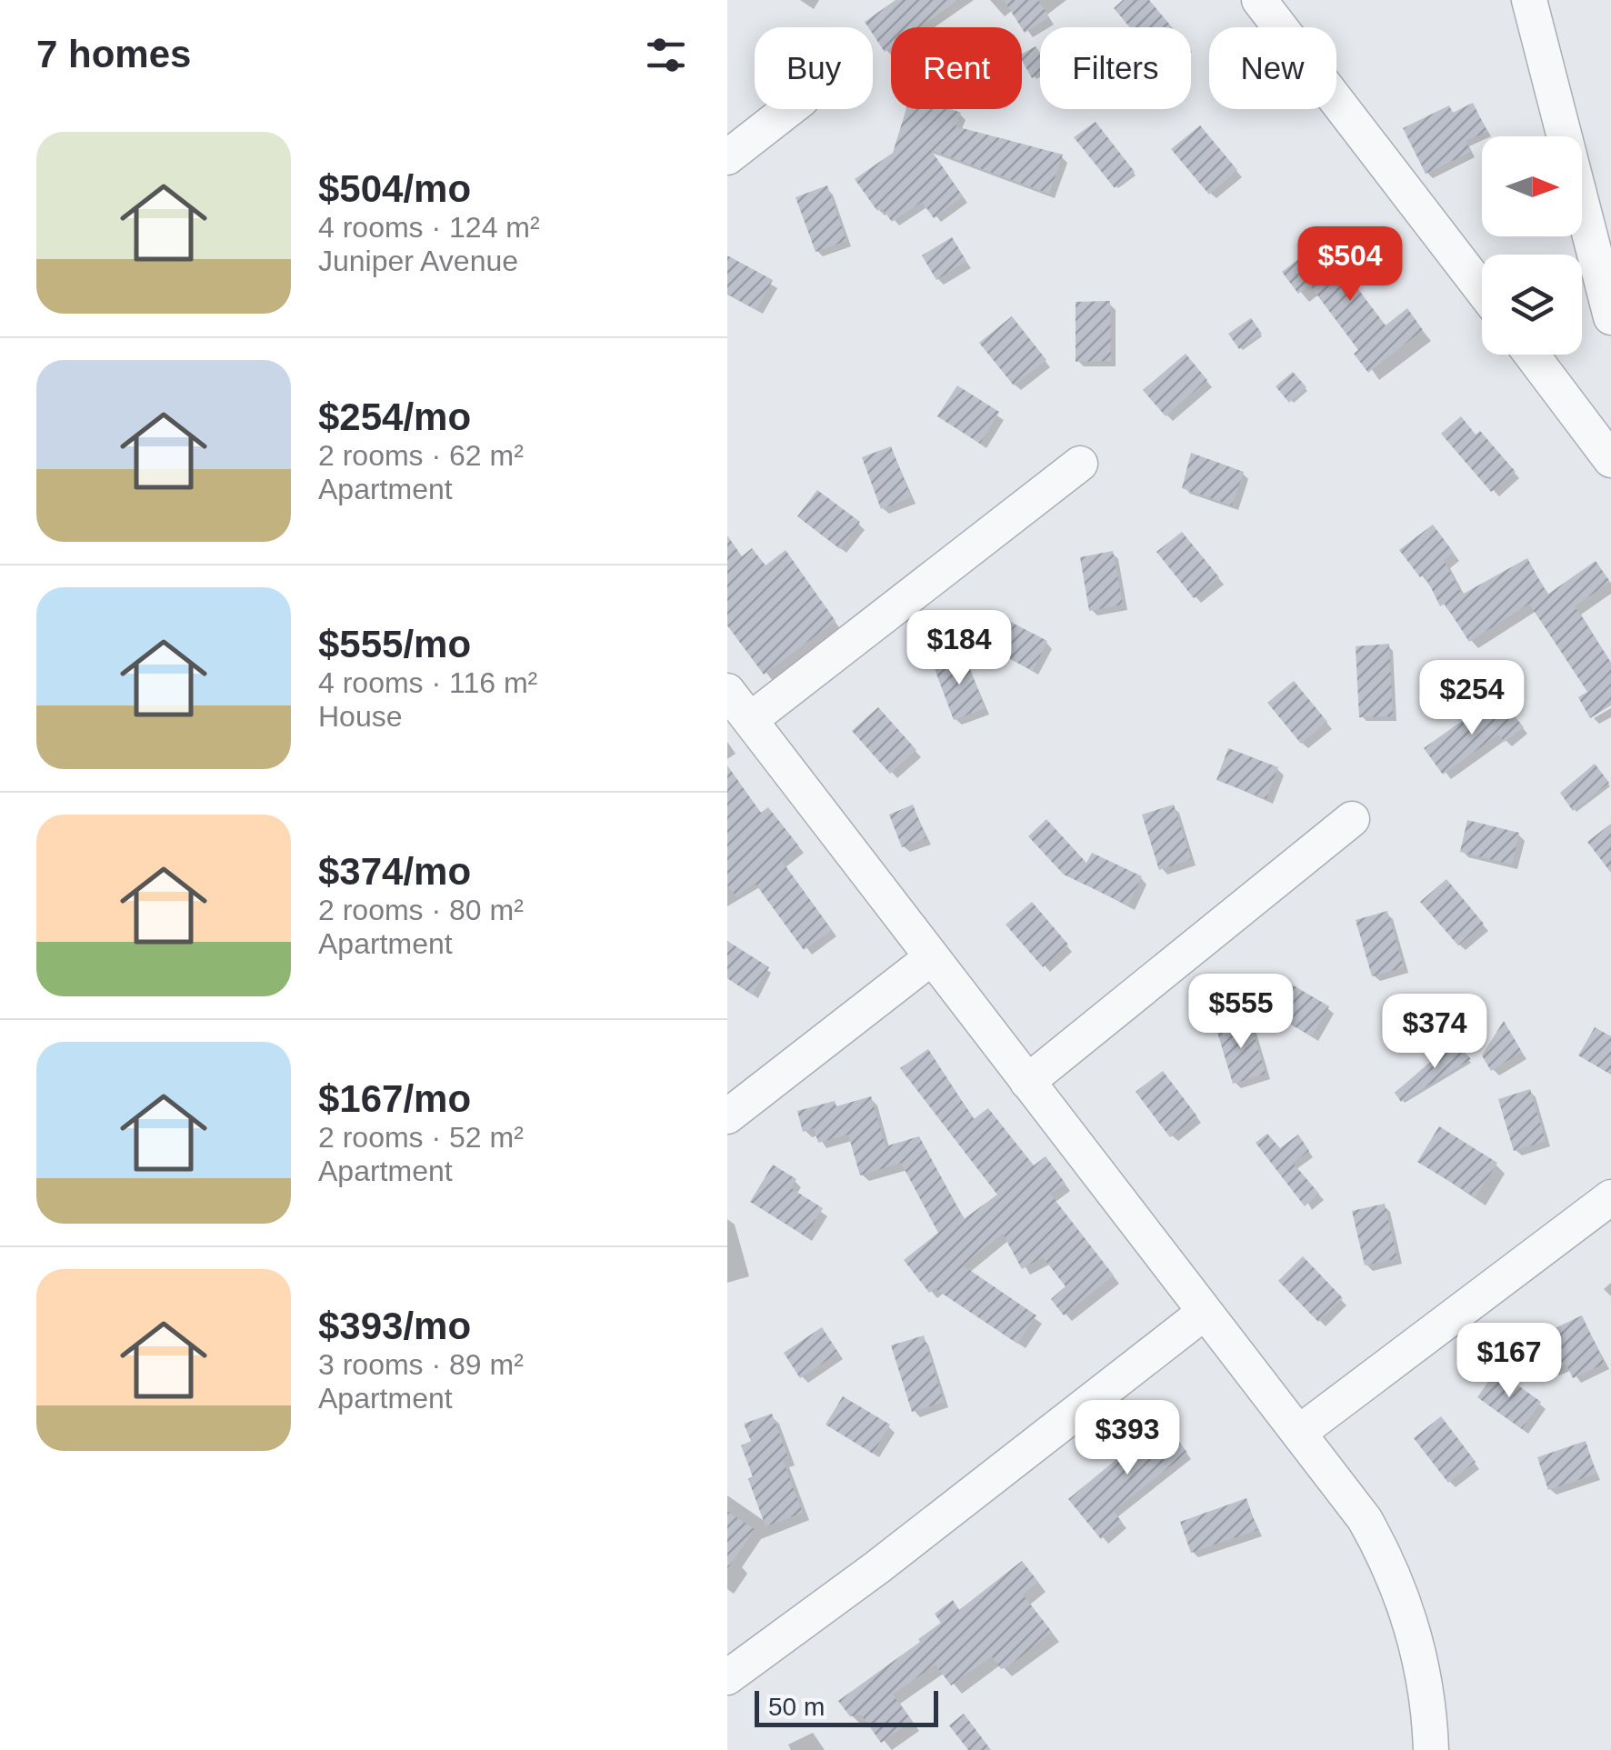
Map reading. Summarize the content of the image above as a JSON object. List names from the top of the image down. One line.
{"scale_bar":"50 m","north":"right","page":{"heading":"7 homes","chip":["Buy","Rent","Filters","New"],"list":[{"name":"$504/mo","note":"4 rooms · 124 m² · Juniper Avenue"},{"name":"$254/mo","note":"2 rooms · 62 m² · Apartment"},{"name":"$555/mo","note":"4 rooms · 116 m² · House"},{"name":"$374/mo","note":"2 rooms · 80 m² · Apartment"},{"name":"$167/mo","note":"2 rooms · 52 m² · Apartment"},{"name":"$393/mo","note":"3 rooms · 89 m² · Apartment"}],"price":["$504","$184","$254","$555","$374","$167","$393"],"scale":"50 m"}}
